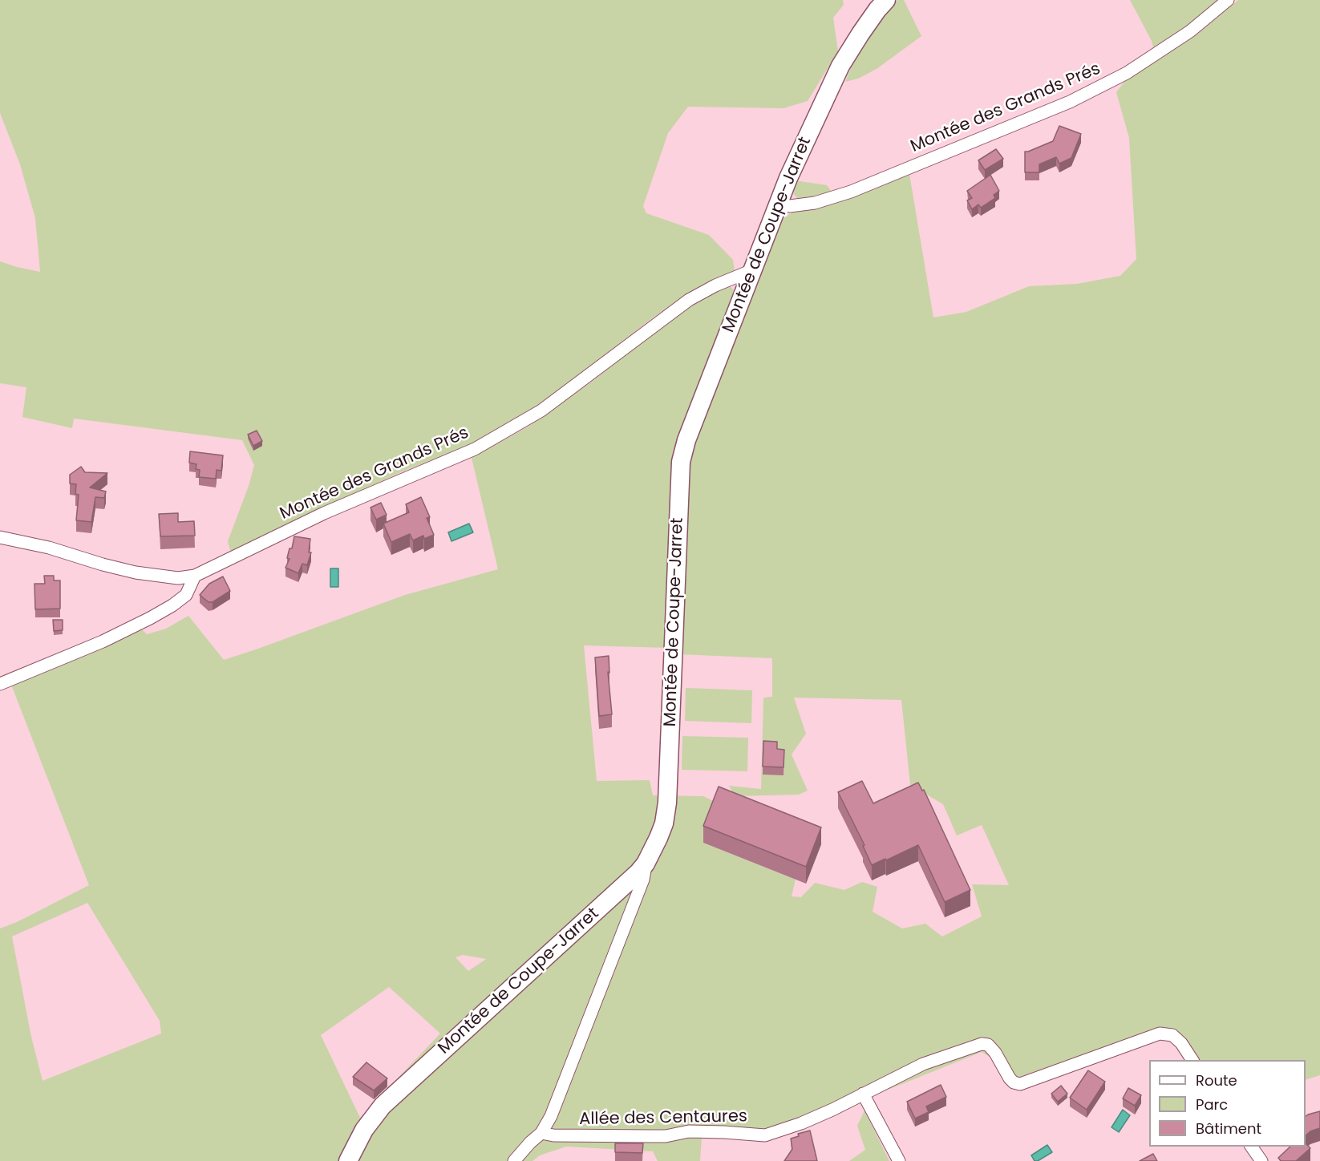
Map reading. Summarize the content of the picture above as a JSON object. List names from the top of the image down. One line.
{"streets":{"main road":["Montée de Coupe-Jarret"],"street":["Montée des Grands Prés","Allée des Centaures"]},"crossings":[["Montée des Grands Prés","Montée de Coupe-Jarret"]],"legend":["Route","Parc","Bâtiment"]}
